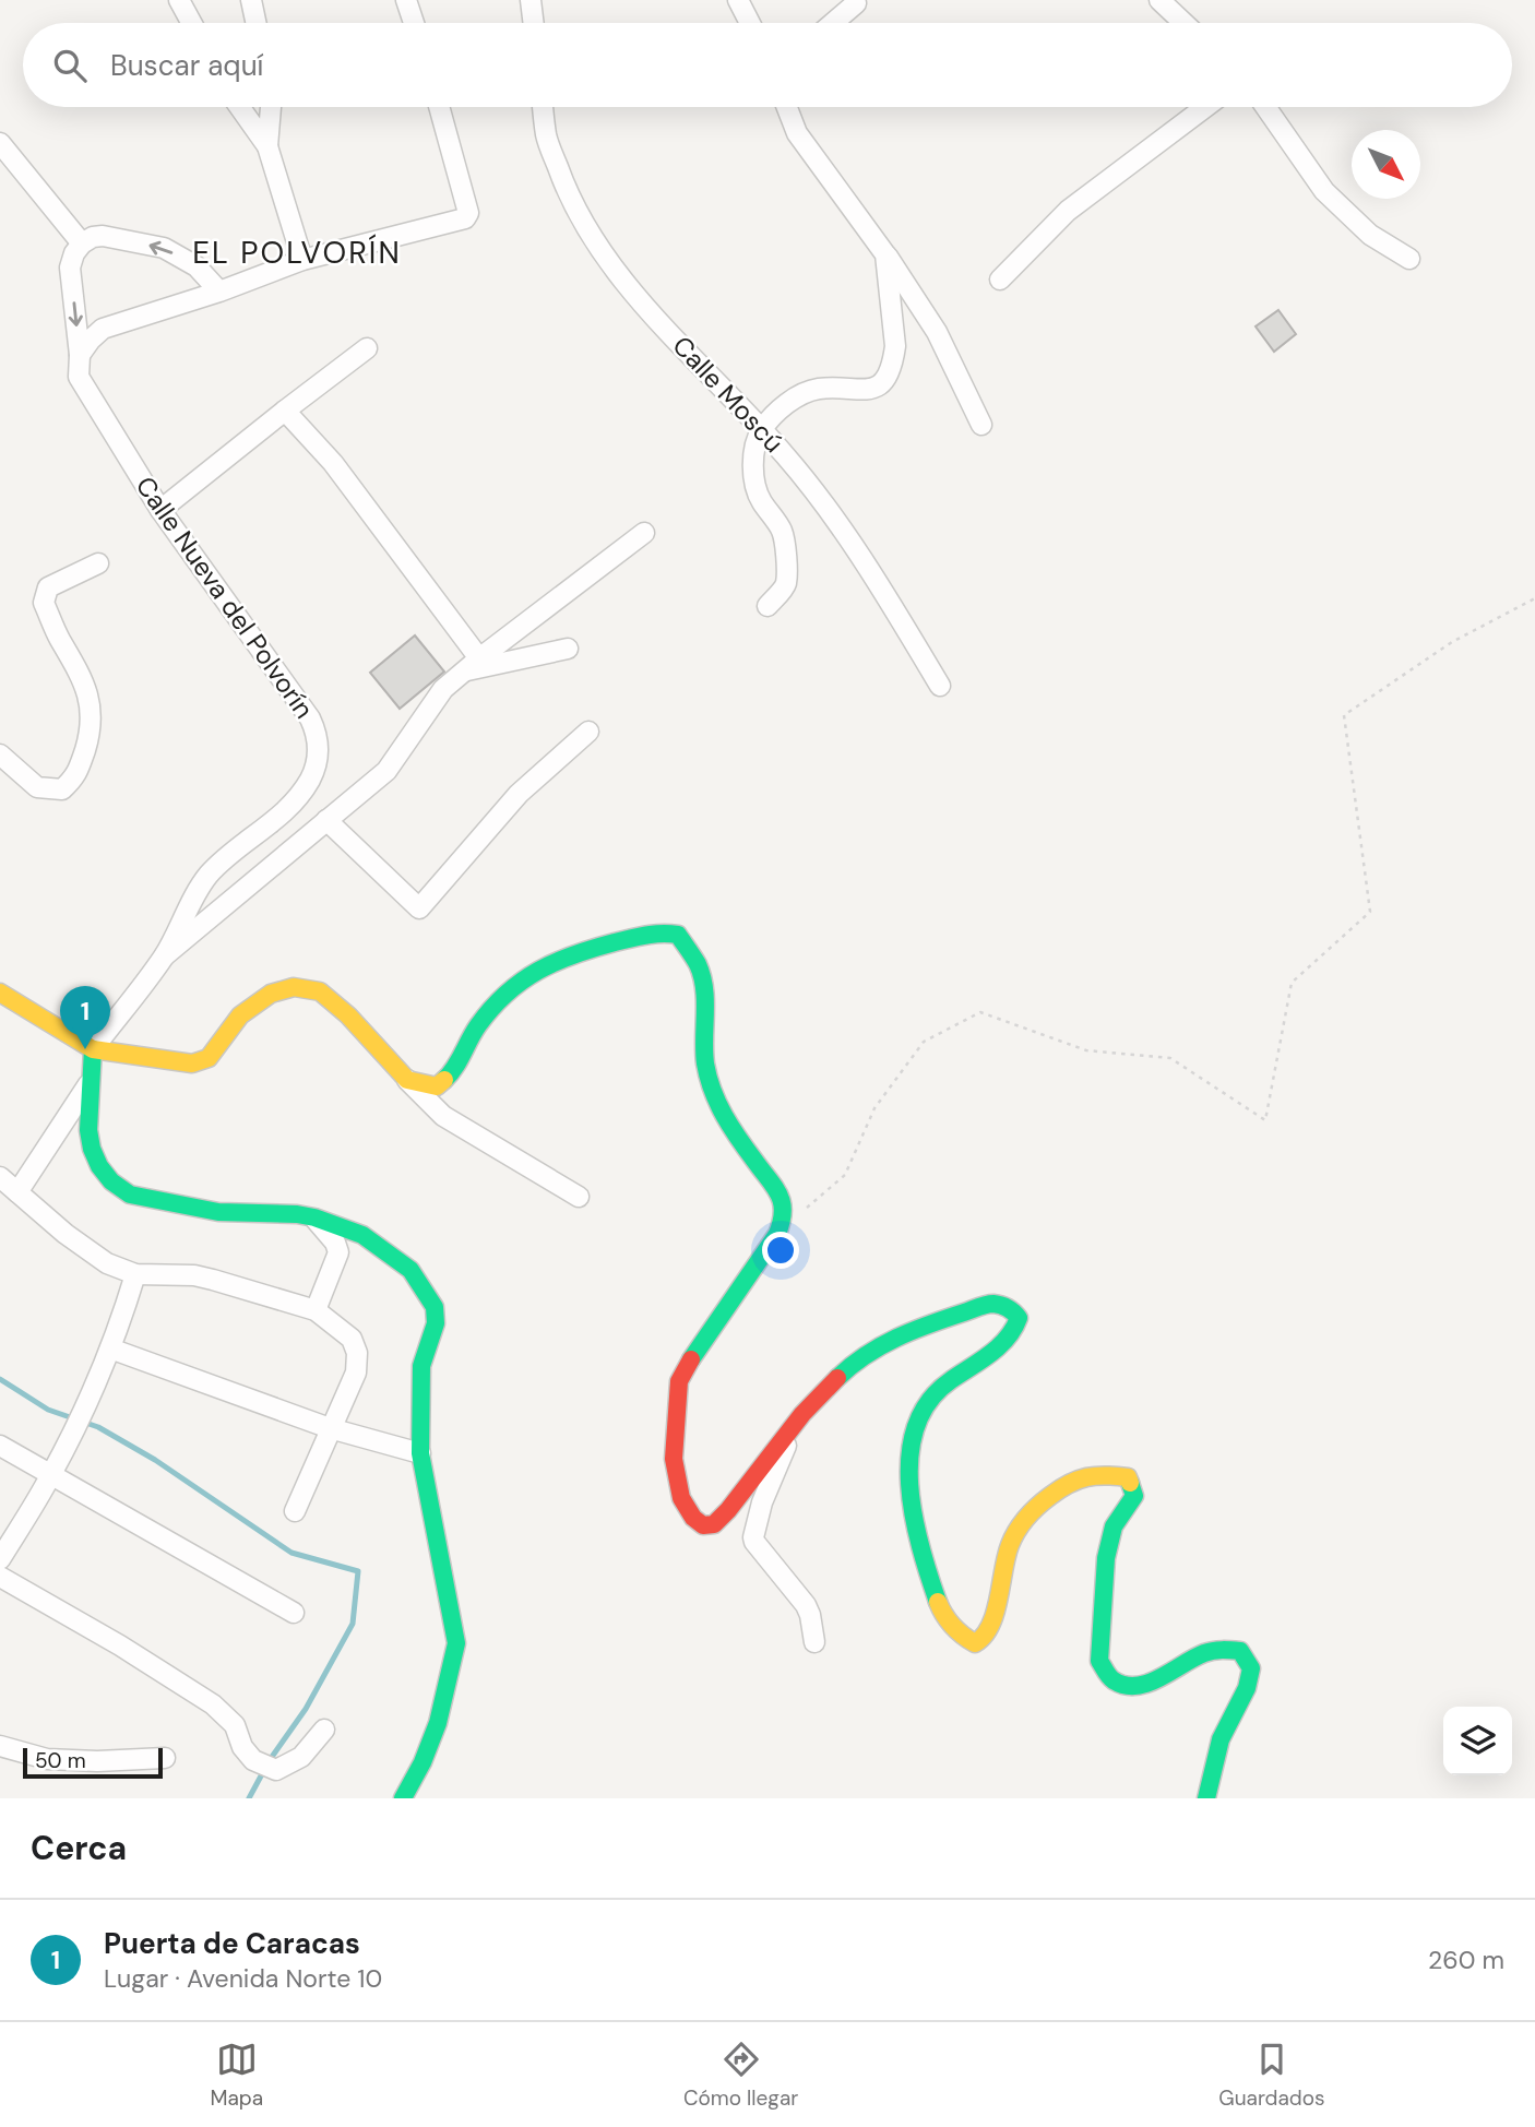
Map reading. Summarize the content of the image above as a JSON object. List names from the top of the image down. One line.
{"streets":{"street":["Calle Moscú","Calle Nueva del Polvorín"]},"districts":["EL POLVORÍN"],"scale_bar":"50 m","north":"bottom right","page":{"search":"Buscar aquí","pins":"1","scale":"50 m","heading":"Cerca","list":[{"mark":"1","name":"Puerta de Caracas","note":"Lugar · Avenida Norte 10","value":"260 m"}],"nav":["Mapa","Cómo llegar","Guardados"]}}
